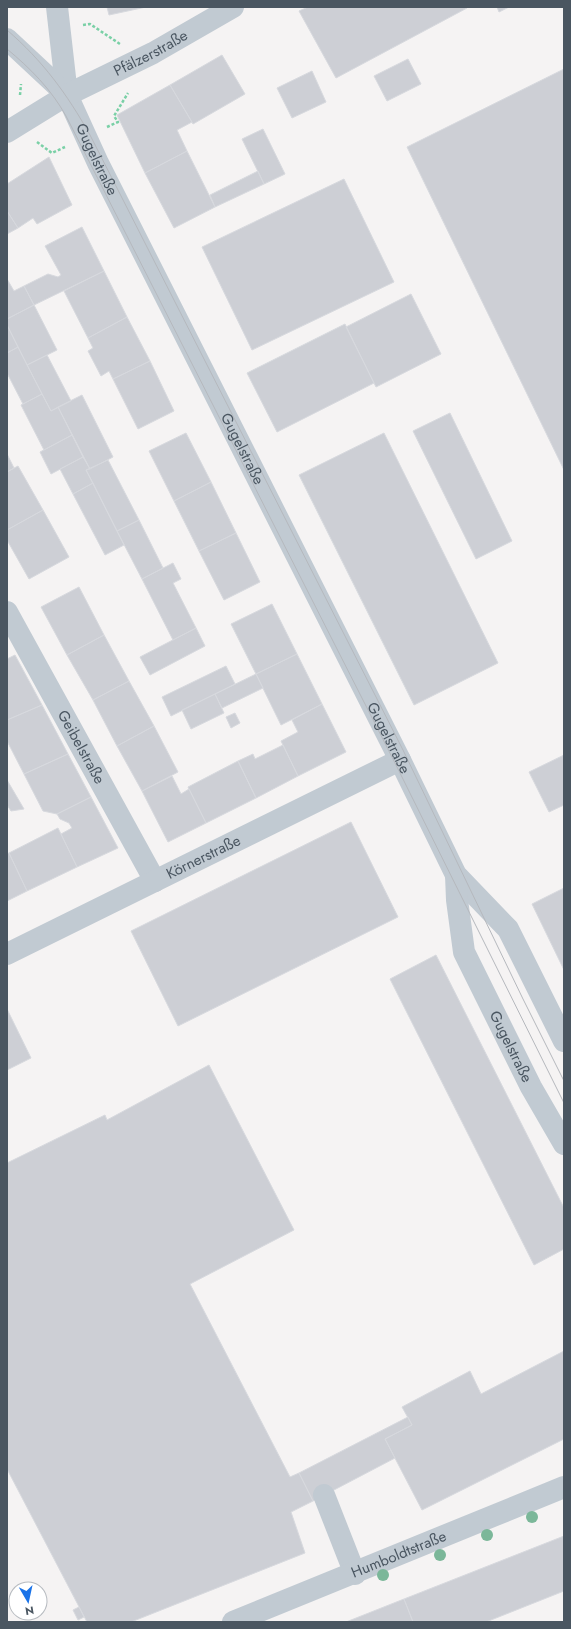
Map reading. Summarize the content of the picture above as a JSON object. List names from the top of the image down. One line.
{"streets":{"street":["Pfälzerstraße","Gugelstraße","Geibelstraße","Körnerstraße","Humboldtstraße"]},"crossings":[["Pfälzerstraße","Gugelstraße"],["Gugelstraße","Körnerstraße"],["Geibelstraße","Körnerstraße"]],"north":"bottom"}
